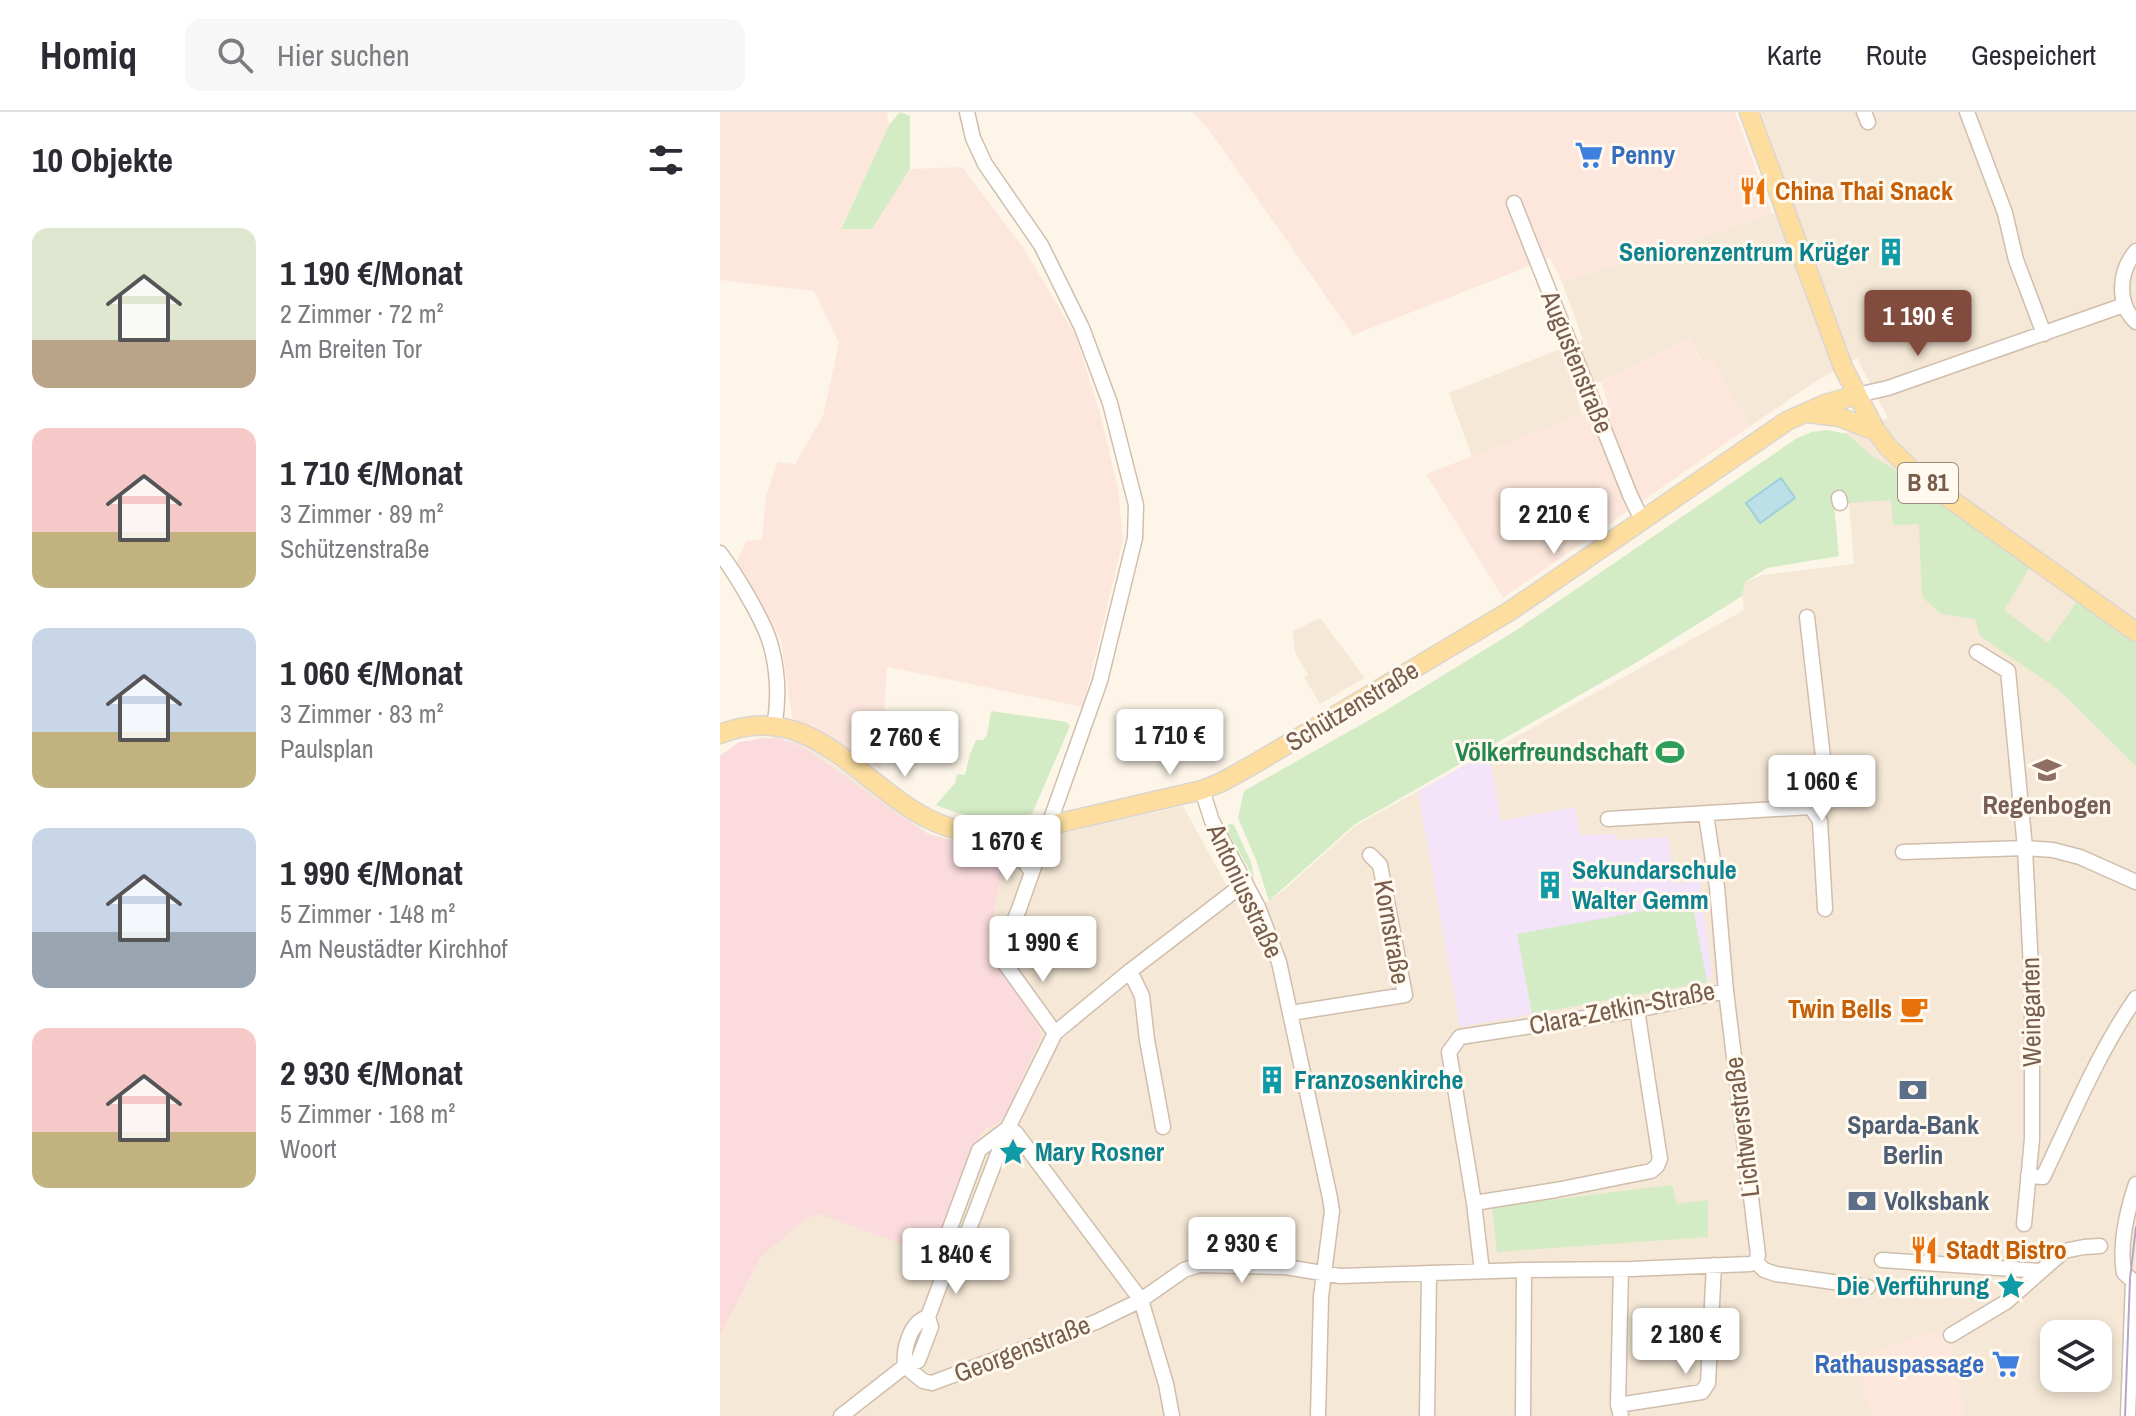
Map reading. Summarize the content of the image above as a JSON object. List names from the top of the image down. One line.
{"streets":{"main road":["B 81","Schützenstraße"],"street":["Augustenstraße","Antoniusstraße","Kornstraße","Clara-Zetkin-Straße","Weingarten","Lichtwerstraße","Georgenstraße"]},"crossings":[["Augustenstraße","Schützenstraße"],["B 81","Schützenstraße"],["Schützenstraße","Antoniusstraße"],["Antoniusstraße","Kornstraße"],["Clara-Zetkin-Straße","Lichtwerstraße"]],"places":{"supermarket":["Penny","Rathauspassage"],"restaurant":["China Thai Snack","Stadt Bistro"],"building":["Seniorenzentrum Krüger","Sekundarschule Walter Gemm","Franzosenkirche"],"sports":["Völkerfreundschaft"],"school or university":["Regenbogen"],"cafe":["Twin Bells"],"bank":["Sparda-Bank Berlin","Volksbank"],"place":["Mary Rosner","Die Verführung"]},"page":{"header":"Homiq","search":"Hier suchen","nav":["Karte","Route","Gespeichert"],"heading":"10 Objekte","list":[{"name":"1 190 €/Monat","note":"2 Zimmer · 72 m² · Am Breiten Tor"},{"name":"1 710 €/Monat","note":"3 Zimmer · 89 m² · Schützenstraße"},{"name":"1 060 €/Monat","note":"3 Zimmer · 83 m² · Paulsplan"},{"name":"1 990 €/Monat","note":"5 Zimmer · 148 m² · Am Neustädter Kirchhof"},{"name":"2 930 €/Monat","note":"5 Zimmer · 168 m² · Woort"}],"price":["1 190 €","2 210 €","1 710 €","2 760 €","1 060 €","1 670 €","1 990 €","2 930 €","1 840 €","2 180 €"]}}
